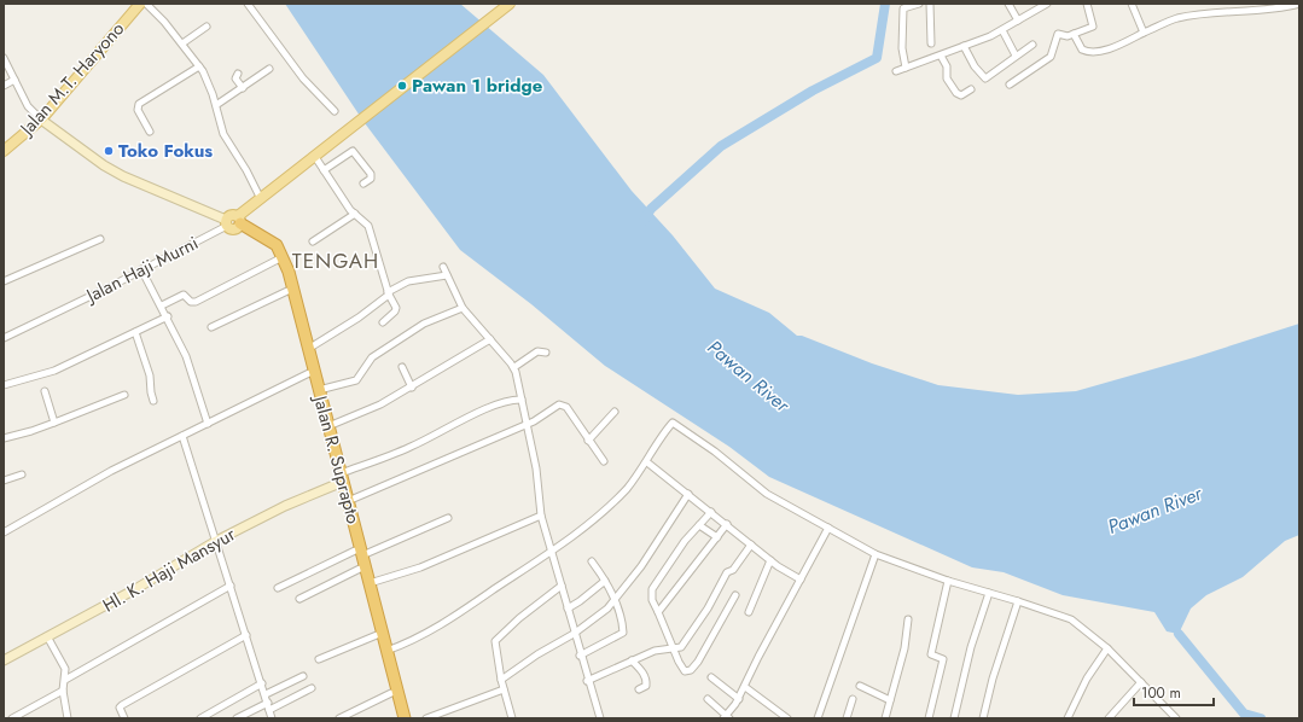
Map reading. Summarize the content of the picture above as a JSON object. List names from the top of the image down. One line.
{"streets":{"highway":["Jalan R. Suprapto"],"main road":["Jalan M.T. Haryono"],"street":["Jalan Haji Murni","Hl. K. Haji Mansyur"]},"crossings":[["Jalan Haji Murni","Jalan R. Suprapto"],["Jalan R. Suprapto","Hl. K. Haji Mansyur"]],"districts":["TENGAH"],"water":["Pawan River"],"places":["Pawan 1 bridge","Toko Fokus"],"scale_bar":"100 m"}
